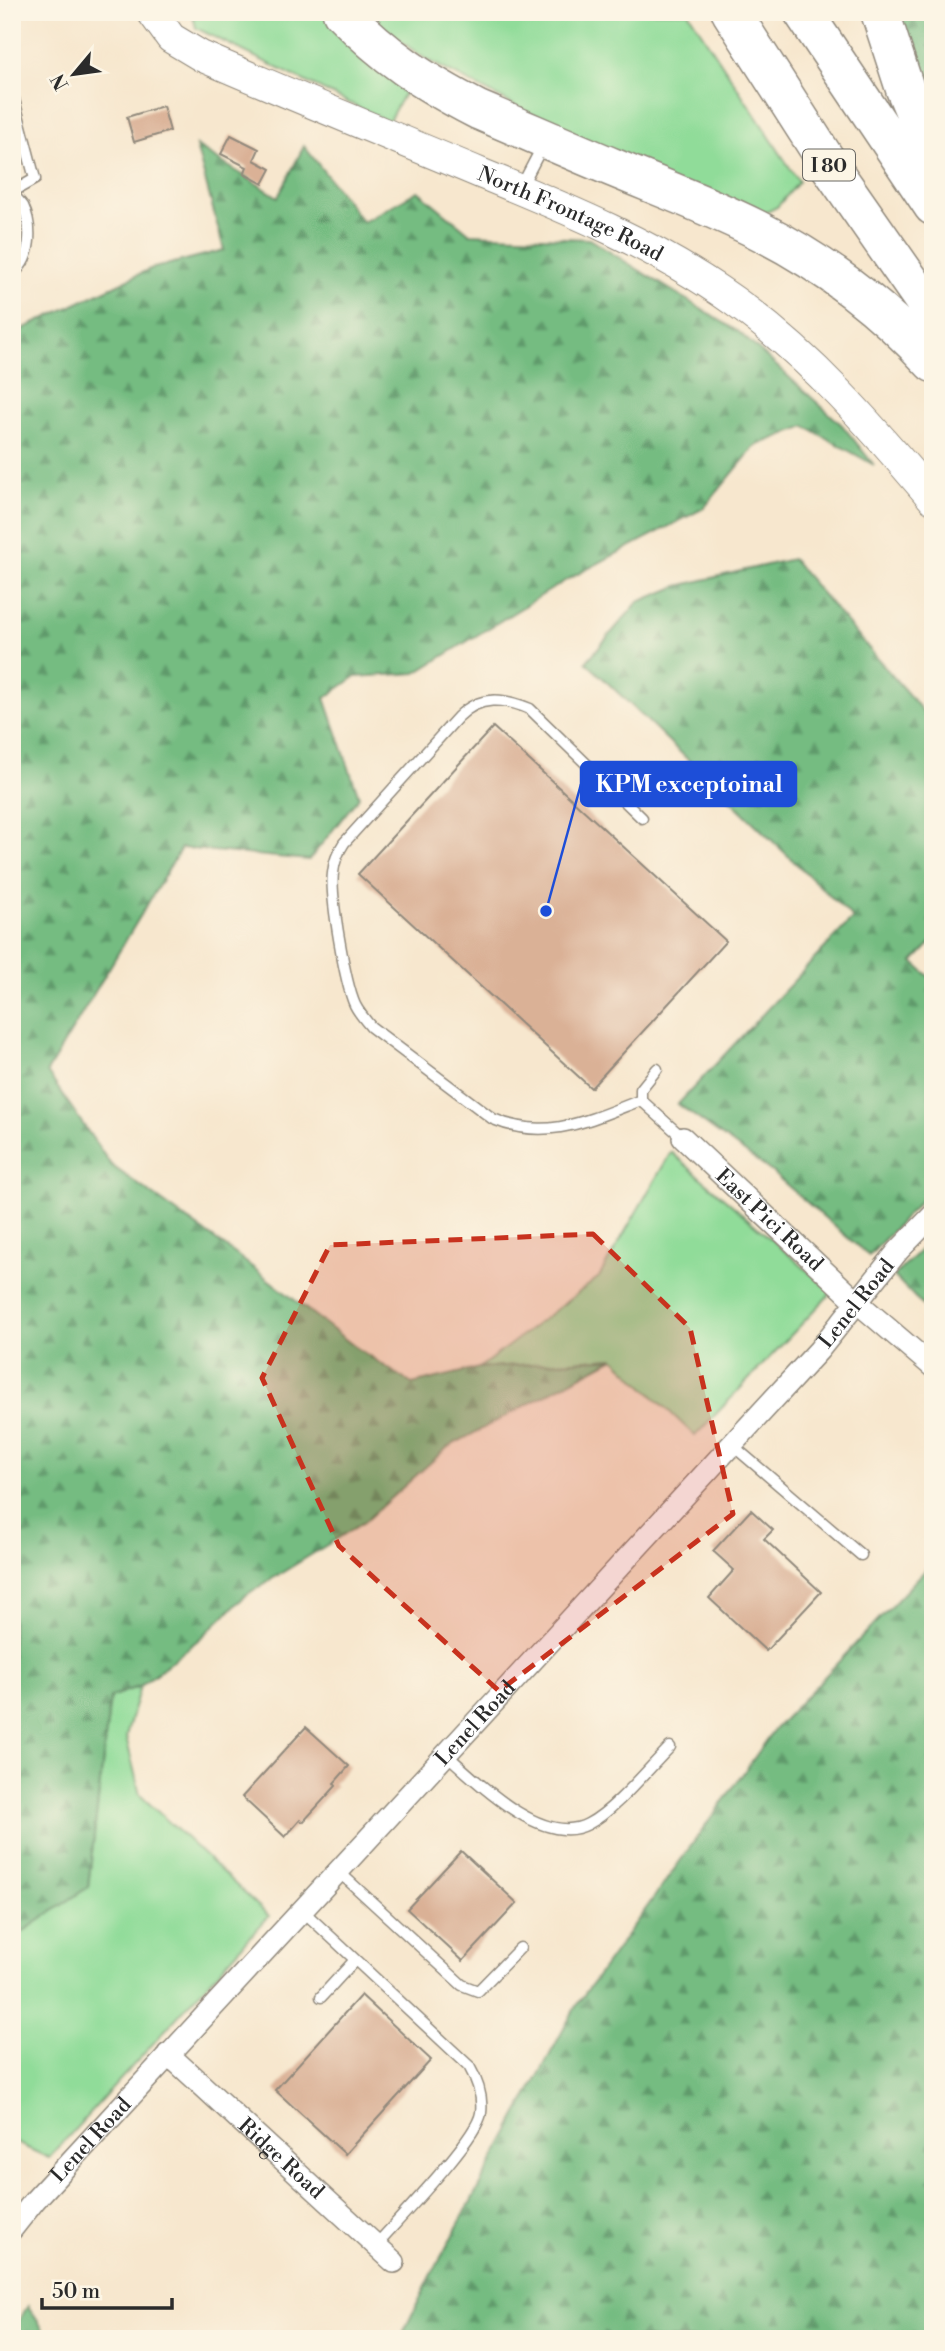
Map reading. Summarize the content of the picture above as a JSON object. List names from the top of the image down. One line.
{"streets":{"highway":["I 80"],"main road":["North Frontage Road"],"street":["East Pici Road","Lenel Road","Ridge Road"]},"crossings":[["East Pici Road","Lenel Road"],["Lenel Road","Ridge Road"]],"places":["KPM exceptoinal"],"scale_bar":"50 m","north":"bottom left"}
